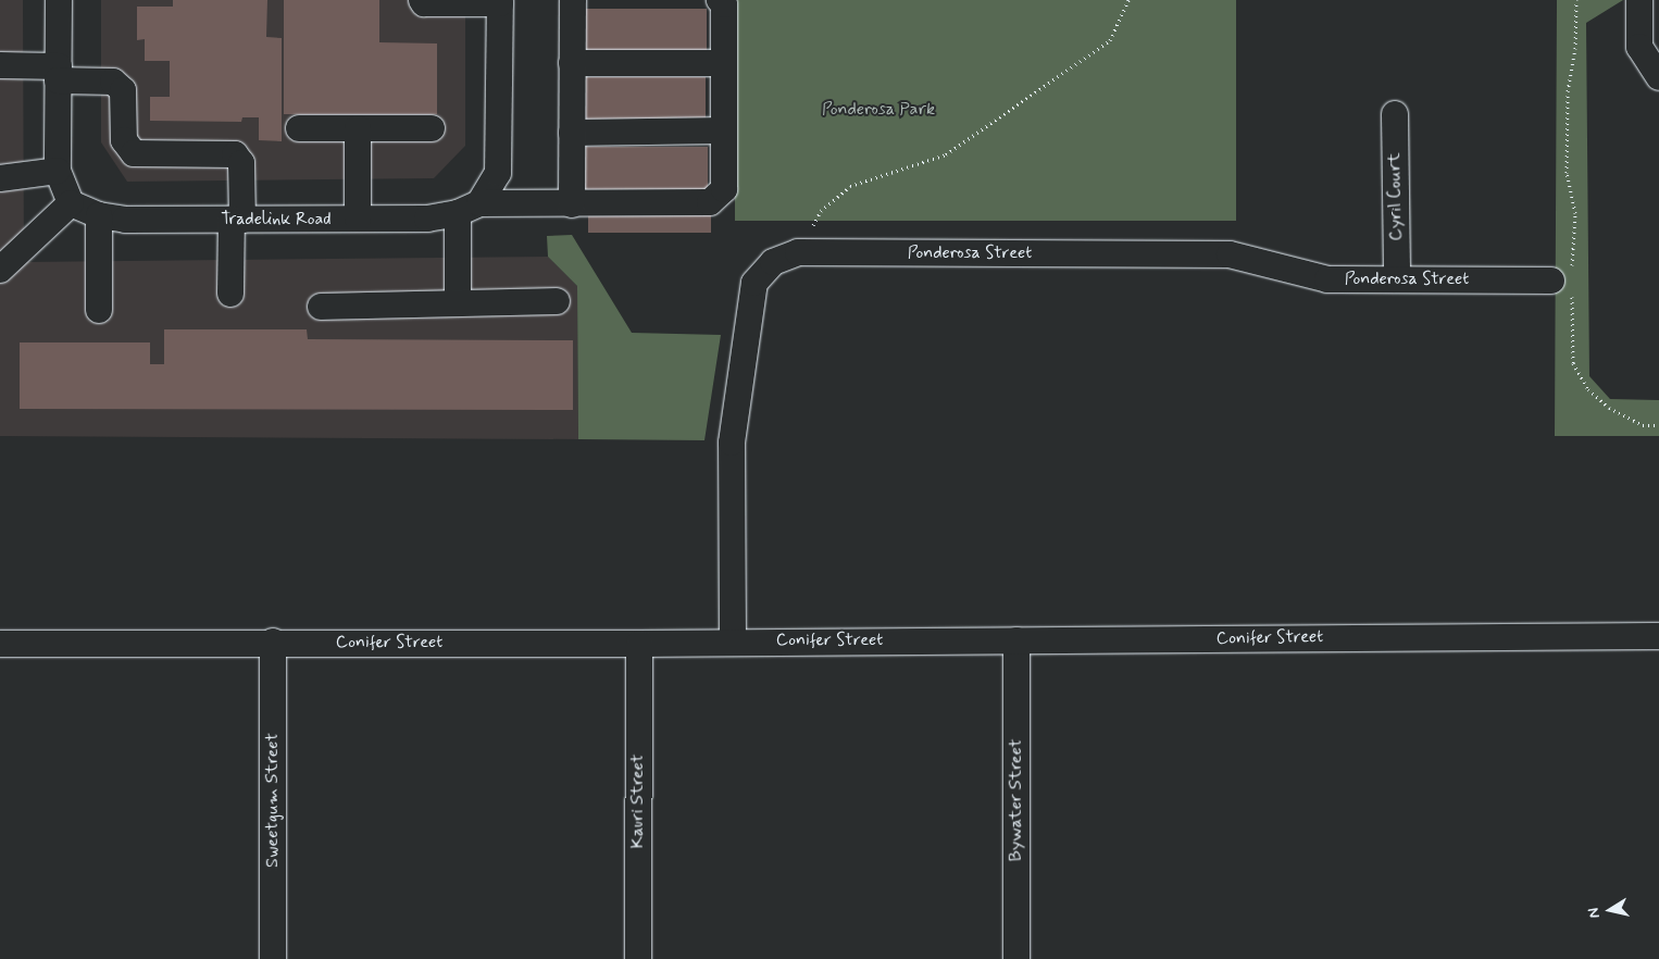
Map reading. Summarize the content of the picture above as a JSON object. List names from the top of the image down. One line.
{"streets":{"street":["Cyril Court","Tradelink Road","Ponderosa Street","Conifer Street","Sweetgum Street","Bywater Street","Kauri Street"]},"crossings":[["Cyril Court","Ponderosa Street"],["Ponderosa Street","Conifer Street"],["Conifer Street","Sweetgum Street"],["Conifer Street","Bywater Street"],["Conifer Street","Kauri Street"]],"parks":["Ponderosa Park"],"north":"left"}
